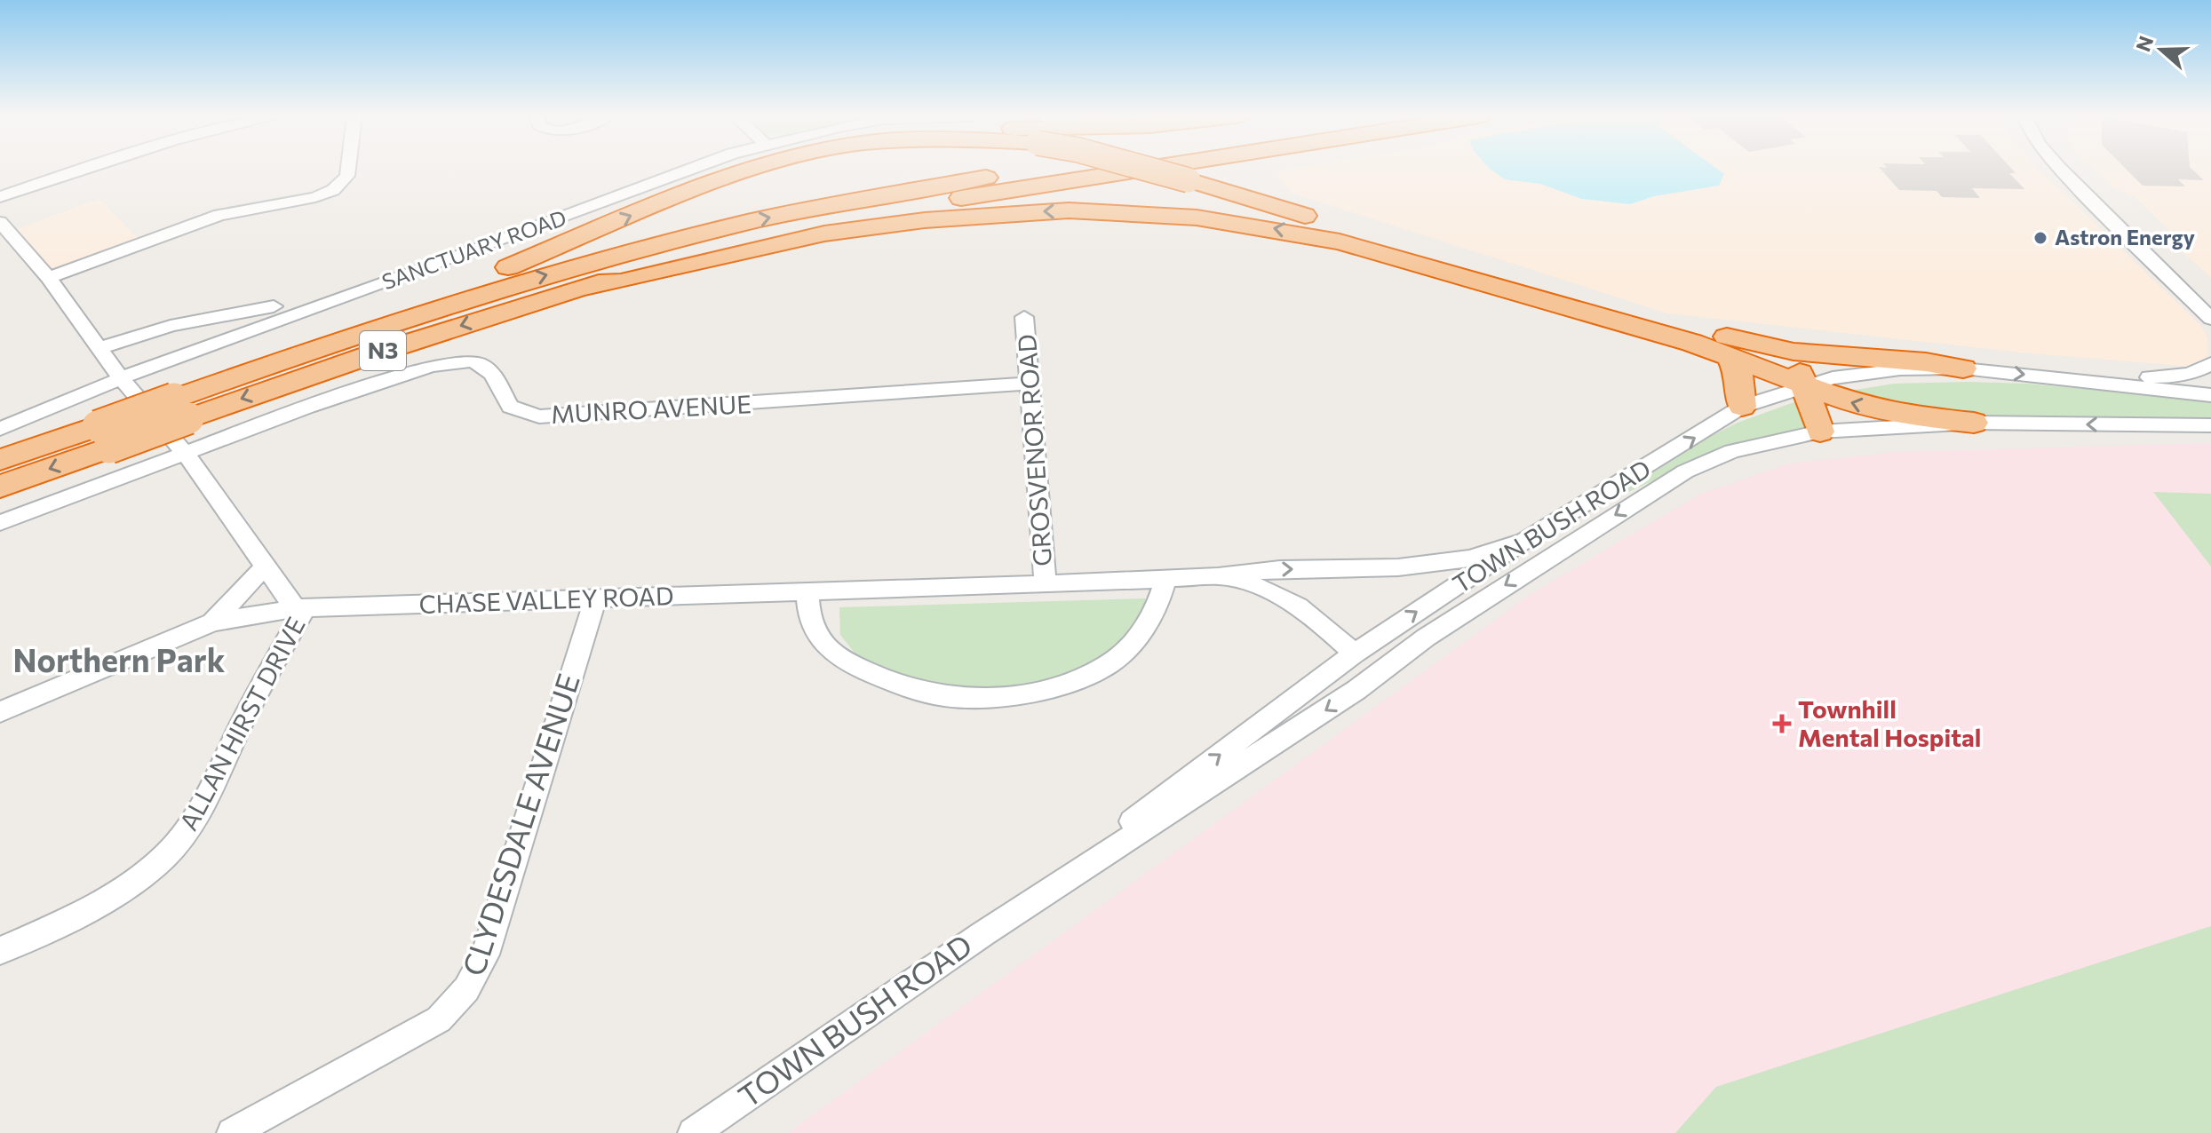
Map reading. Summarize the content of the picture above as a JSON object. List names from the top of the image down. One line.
{"streets":{"highway":["N3"],"street":["SANCTUARY ROAD","MUNRO AVENUE","GROSVENOR ROAD","TOWN BUSH ROAD","CHASE VALLEY ROAD","ALLAN HIRST DRIVE","CLYDESDALE AVENUE"]},"crossings":[["MUNRO AVENUE","GROSVENOR ROAD"],["GROSVENOR ROAD","CHASE VALLEY ROAD"],["TOWN BUSH ROAD","CHASE VALLEY ROAD"],["CHASE VALLEY ROAD","ALLAN HIRST DRIVE"],["CHASE VALLEY ROAD","CLYDESDALE AVENUE"]],"districts":["Northern Park"],"places":{"other":["Astron Energy"],"health":["Townhill Mental Hospital"]},"north":"left"}
